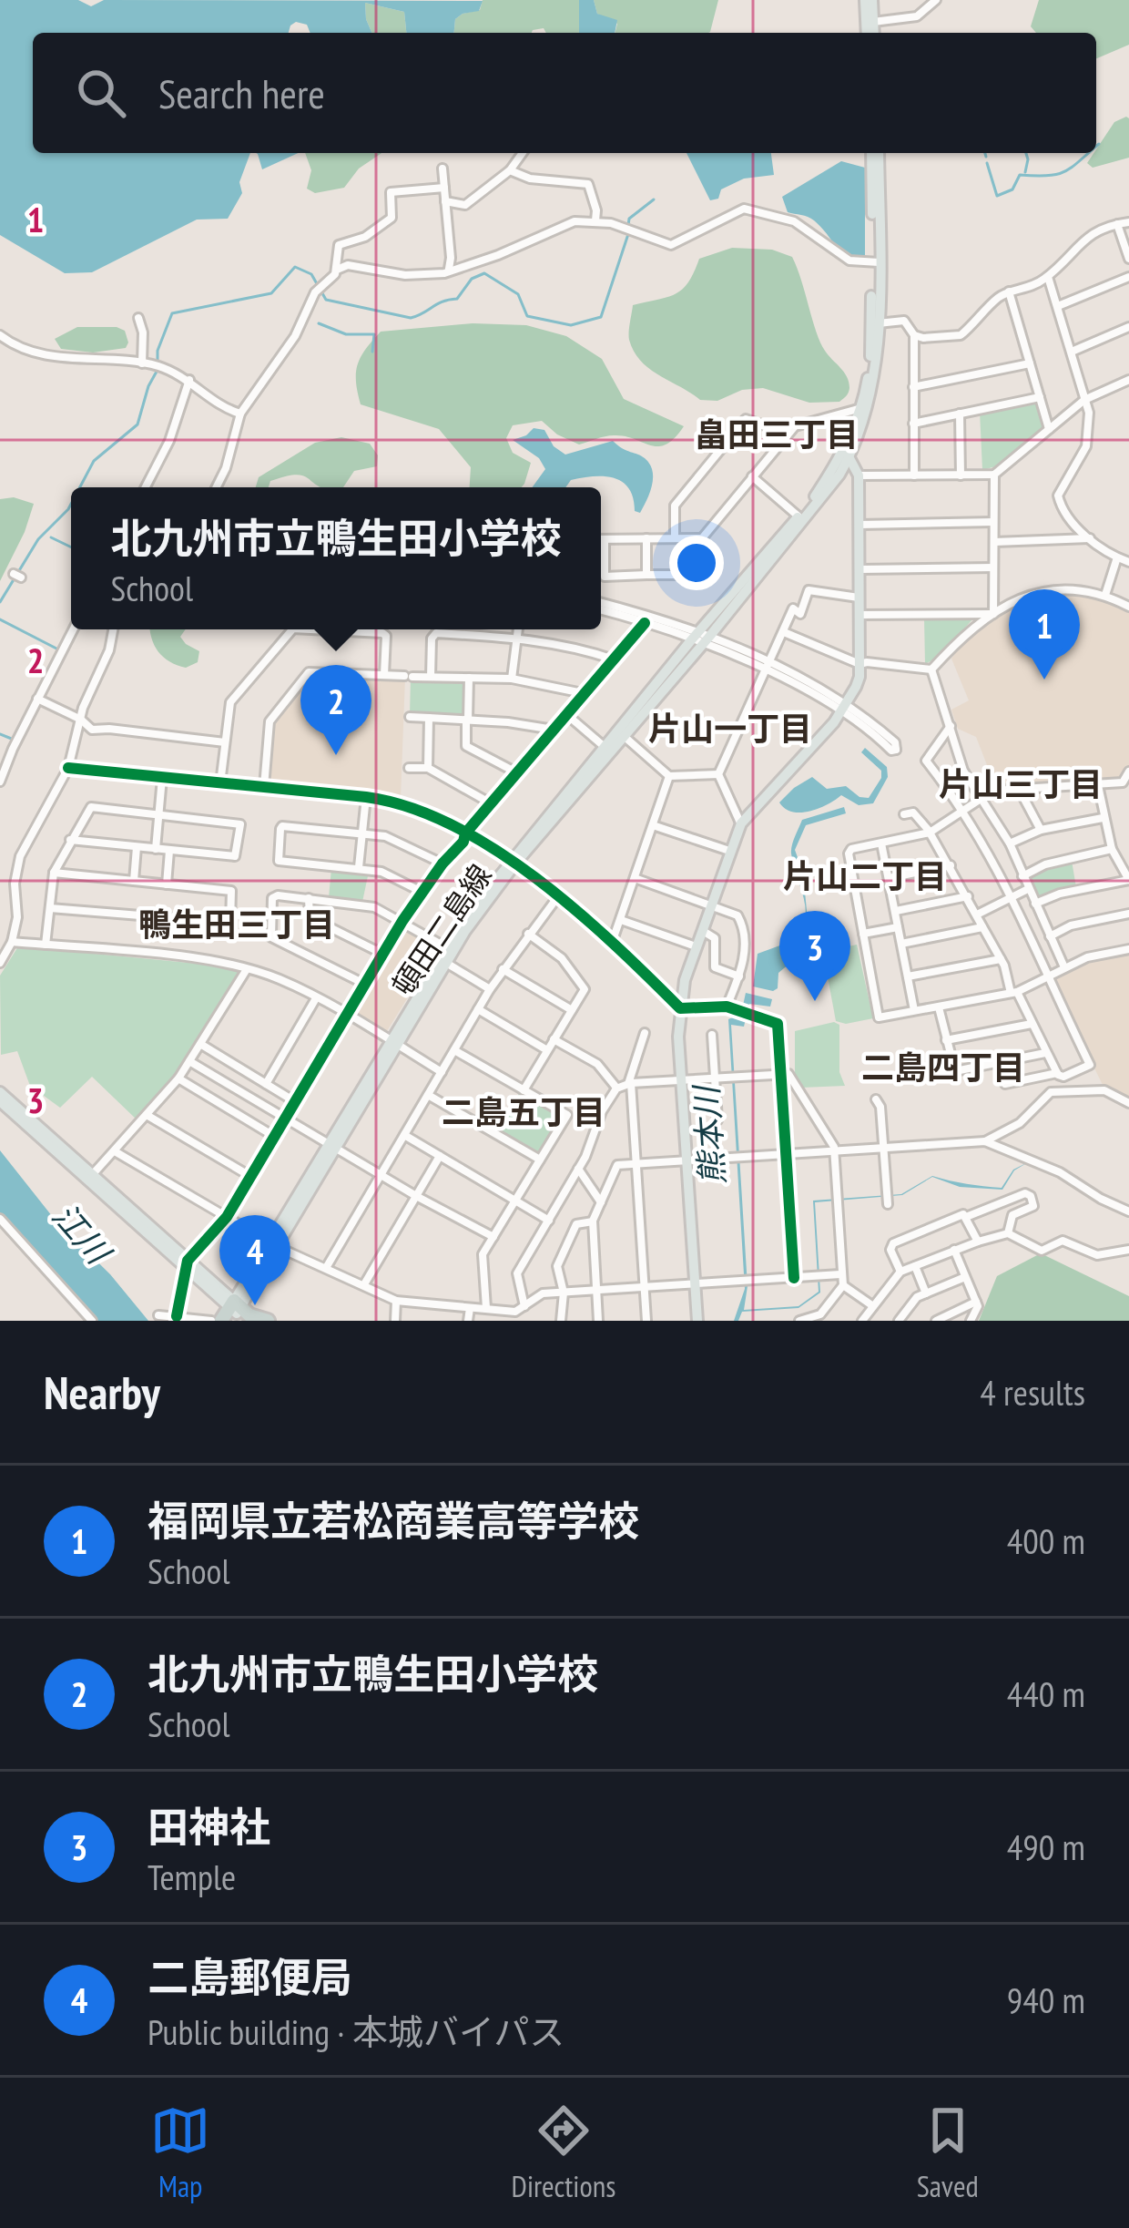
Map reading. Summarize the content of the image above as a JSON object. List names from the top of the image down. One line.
{"streets":{"main road":["頓田二島線"]},"districts":["畠田三丁目","片山一丁目","片山三丁目","片山二丁目","鴨生田三丁目","二島四丁目","二島五丁目"],"water":["熊本川","江川"],"page":{"search":"Search here","popup":["北九州市立鴨生田小学校","School"],"pins":["1","2","3","4"],"heading":["Nearby","4 results"],"list":[{"mark":"1","name":"福岡県立若松商業高等学校","note":"School","value":"400 m"},{"mark":"2","name":"北九州市立鴨生田小学校","note":"School","value":"440 m"},{"mark":"3","name":"田神社","note":"Temple","value":"490 m"},{"mark":"4","name":"二島郵便局","note":"Public building · 本城バイパス","value":"940 m"}],"nav":["Map","Directions","Saved"]},"grid":{"rows":["1","2","3"]}}
